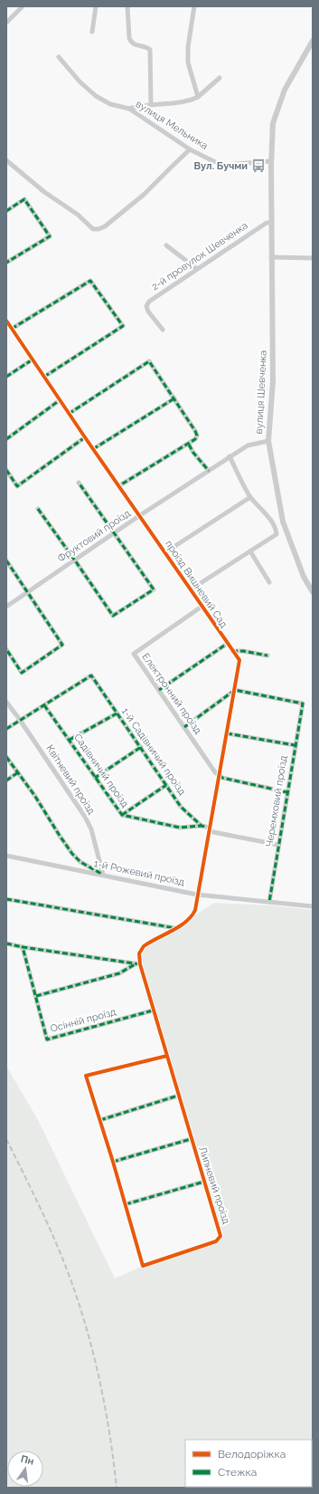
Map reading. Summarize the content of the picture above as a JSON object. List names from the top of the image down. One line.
{"streets":{"street":["вулиця Мельника","2-й провулок Шевченка","вулиця Шевченка","Фруктовий проїзд","проїзд Вишневий Сад","Електронний проїзд","1-й Садівничий проїзд","Садівничий проїзд","Квітневий проїзд","Черемховий проїзд","1-й Рожевий проїзд","Осінній проїзд","Липневий проїзд"]},"crossings":[["вулиця Мельника","вулиця Шевченка"],["2-й провулок Шевченка","вулиця Шевченка"],["вулиця Шевченка","Фруктовий проїзд"],["Фруктовий проїзд","проїзд Вишневий Сад"],["проїзд Вишневий Сад","Електронний проїзд"],["проїзд Вишневий Сад","1-й Садівничий проїзд"],["проїзд Вишневий Сад","Черемховий проїзд"],["проїзд Вишневий Сад","1-й Рожевий проїзд"],["проїзд Вишневий Сад","Липневий проїзд"],["1-й Садівничий проїзд","Садівничий проїзд"],["1-й Садівничий проїзд","Черемховий проїзд"],["Квітневий проїзд","1-й Рожевий проїзд"],["Черемховий проїзд","1-й Рожевий проїзд"],["1-й Рожевий проїзд","Липневий проїзд"],["Осінній проїзд","Липневий проїзд"]],"places":{"bus stop":["Вул. Бучми"]},"legend":["Велодоріжка","Стежка"],"north":"top"}
